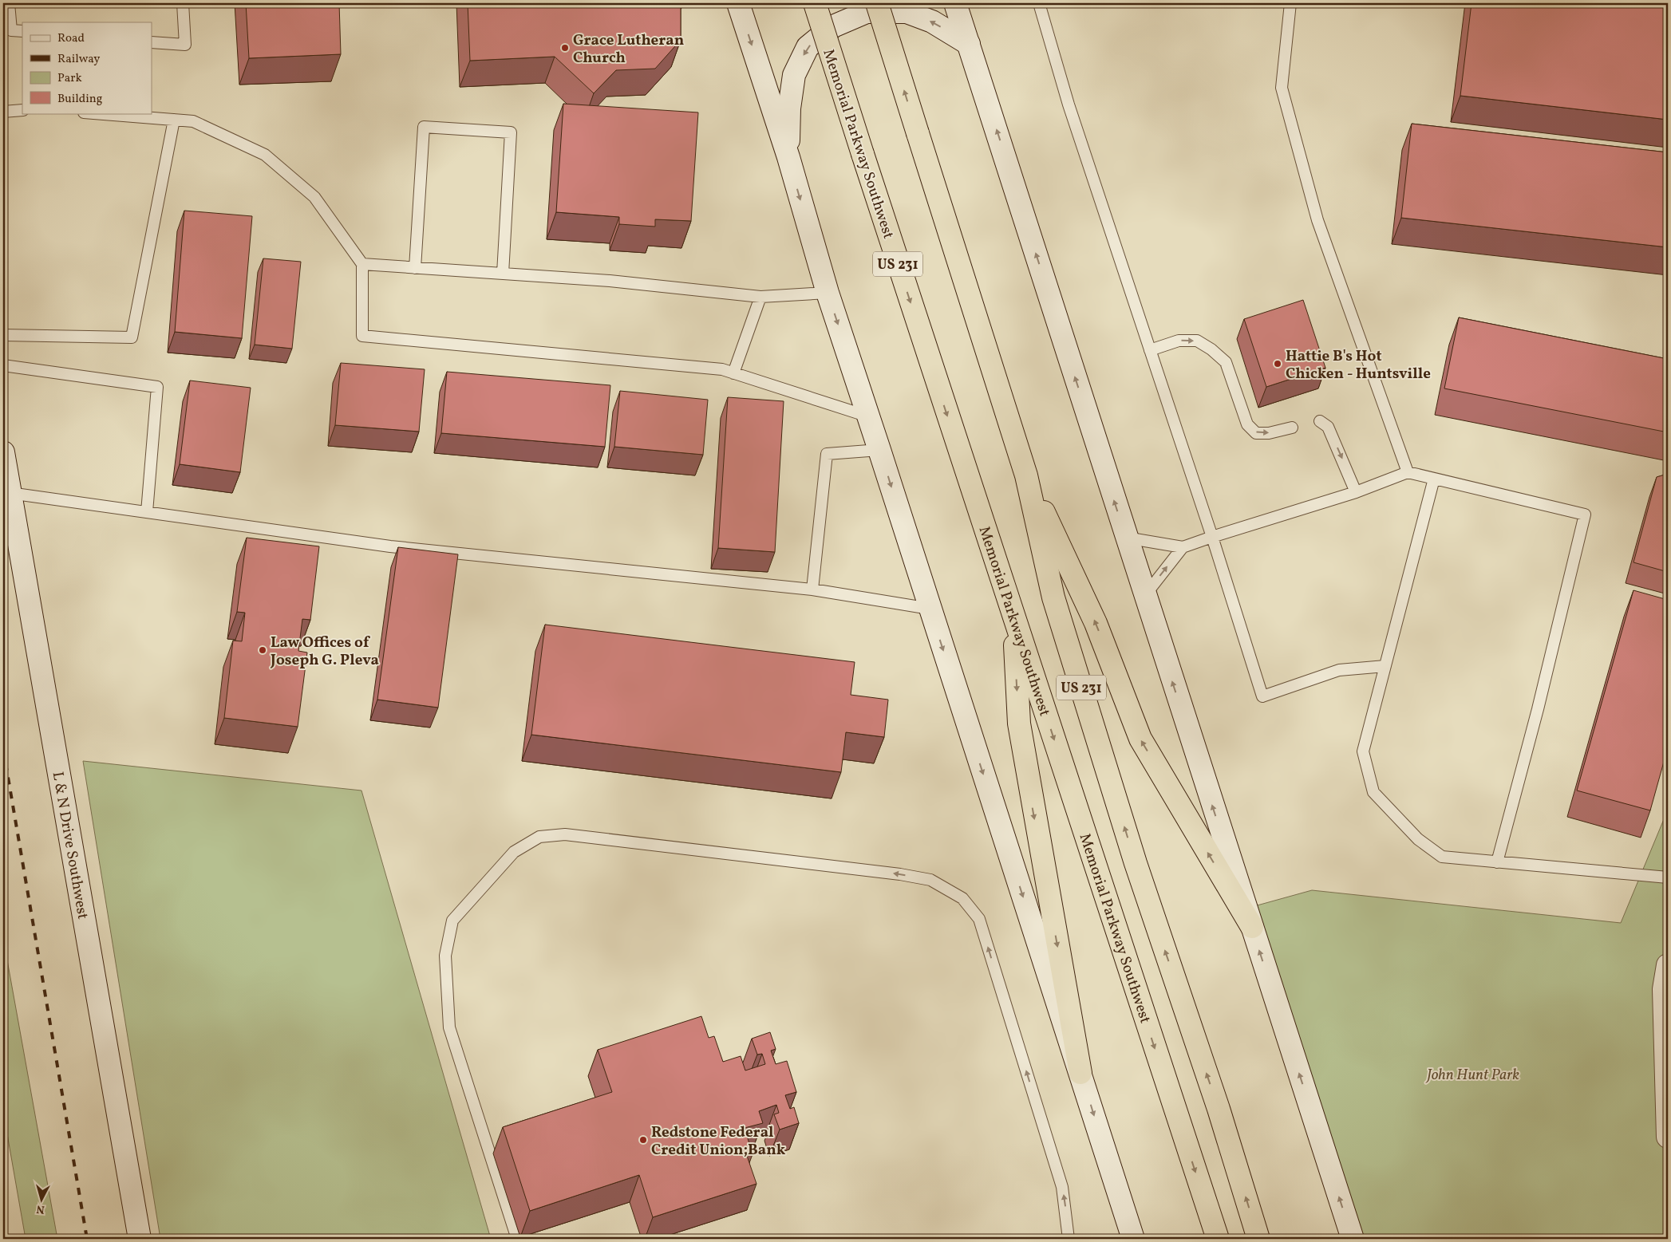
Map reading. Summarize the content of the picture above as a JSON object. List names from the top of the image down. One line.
{"streets":{"highway":["Memorial Parkway Southwest","US 231"],"main road":["L & N Drive Southwest"]},"parks":["John Hunt Park"],"places":["Grace Lutheran Church","Hattie B's Hot Chicken - Huntsville","Law Offices of Joseph G. Pleva","Redstone Federal Credit Union;Bank"],"legend":["Road","Railway","Park","Building"],"north":"bottom"}
